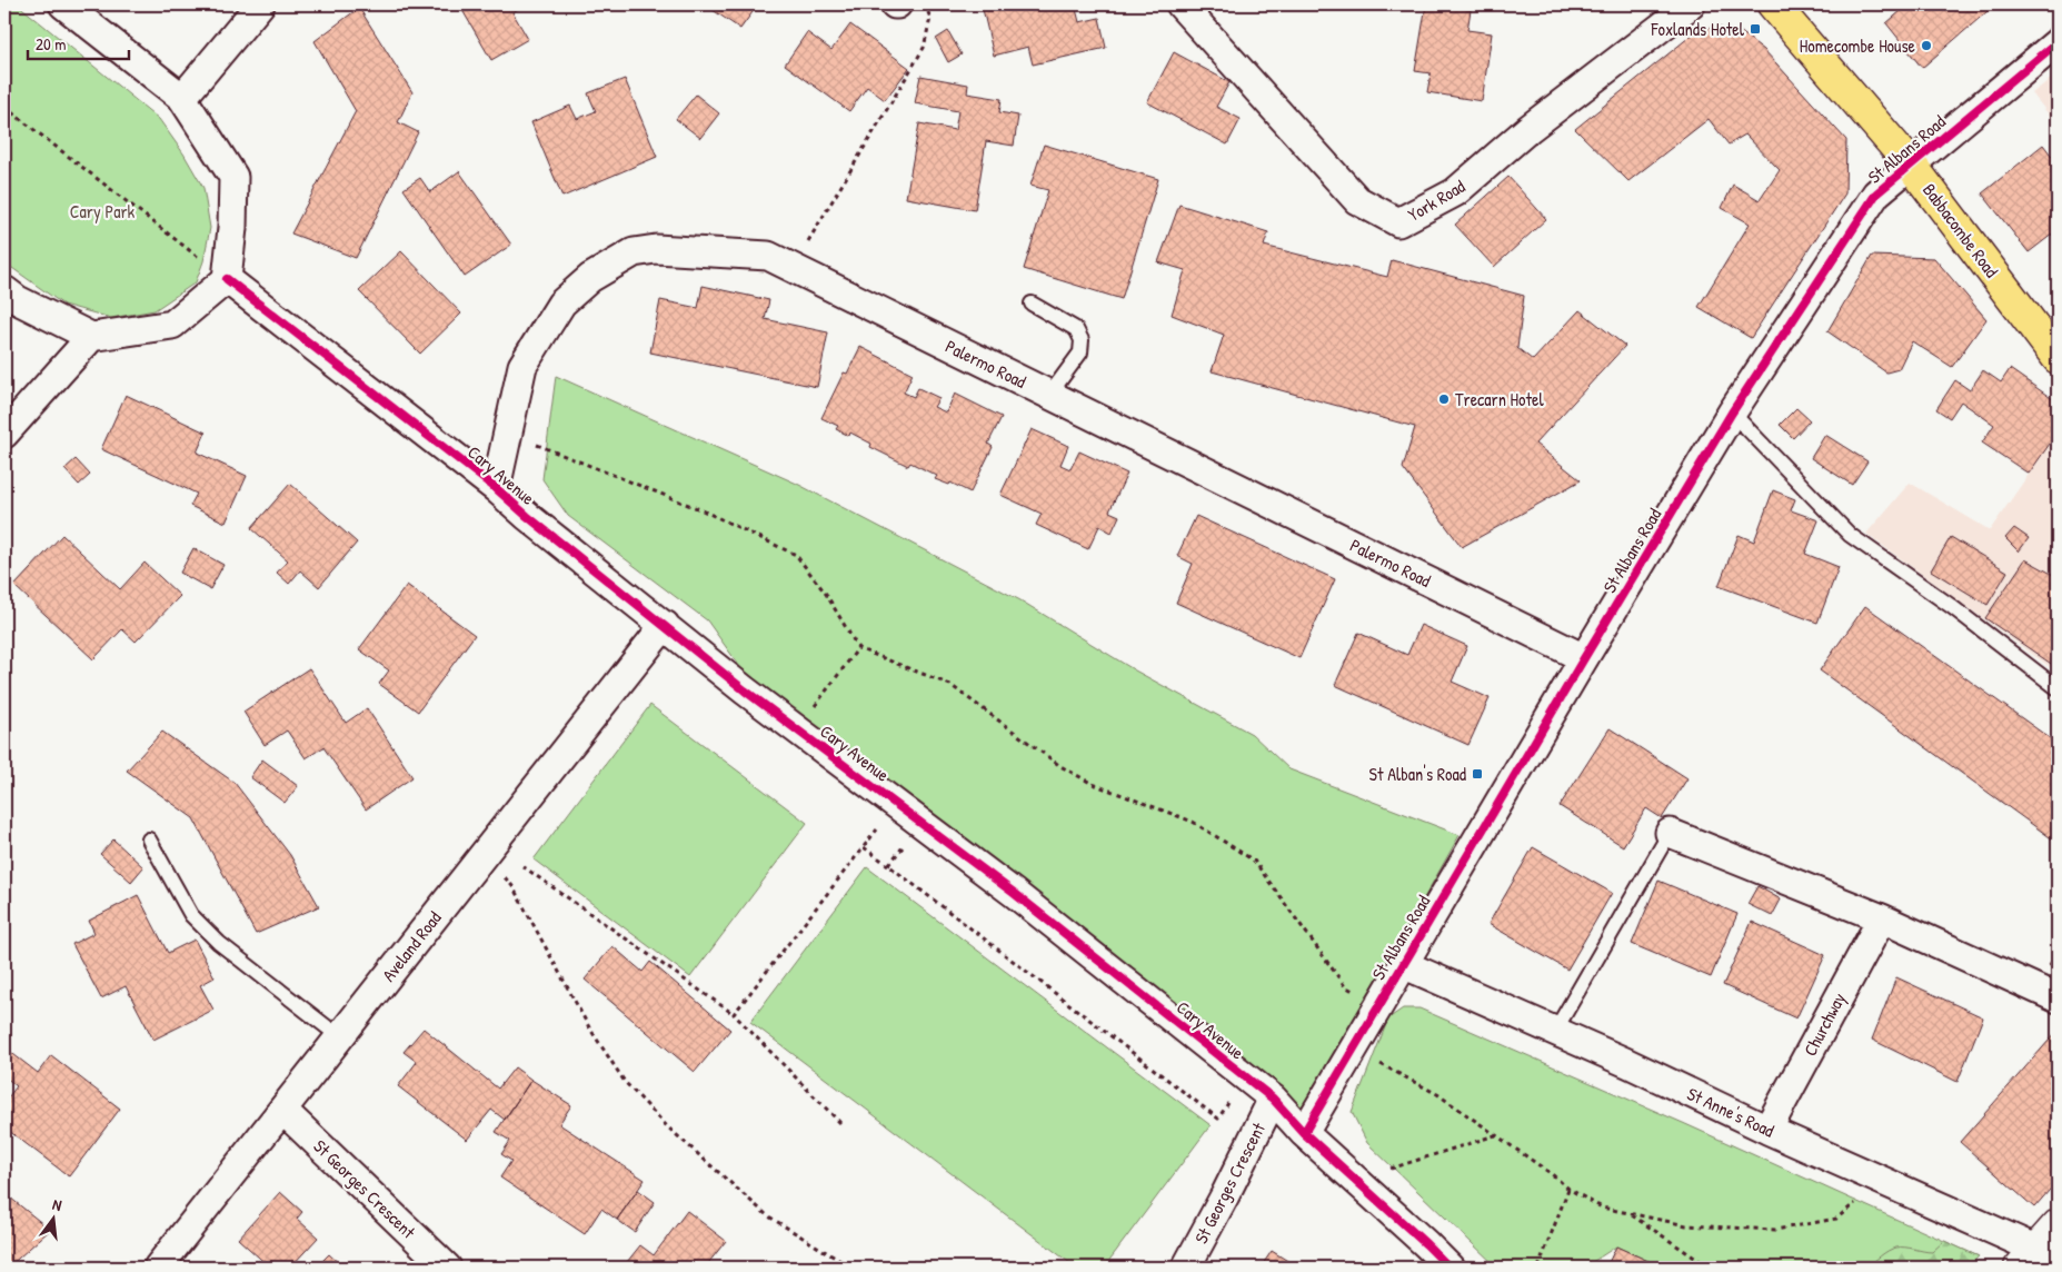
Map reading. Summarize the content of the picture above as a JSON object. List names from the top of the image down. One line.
{"streets":{"main road":["Babbacombe Road"],"street":["St Albans Road","York Road","Palermo Road","Cary Avenue","Aveland Road","Churchway","St Anne's Road","St Georges Crescent"]},"crossings":[["St Albans Road","Babbacombe Road"],["St Albans Road","Palermo Road"],["St Albans Road","Cary Avenue"],["St Albans Road","St Anne's Road"],["Palermo Road","Cary Avenue"],["Cary Avenue","Aveland Road"],["Cary Avenue","St Georges Crescent"],["Aveland Road","St Georges Crescent"],["Churchway","St Anne's Road"]],"parks":["Cary Park"],"places":{"transit":["Foxlands Hotel","St Alban's Road"],"other":["Homecombe House","Trecarn Hotel"]},"scale_bar":"20 m","north":"top"}
